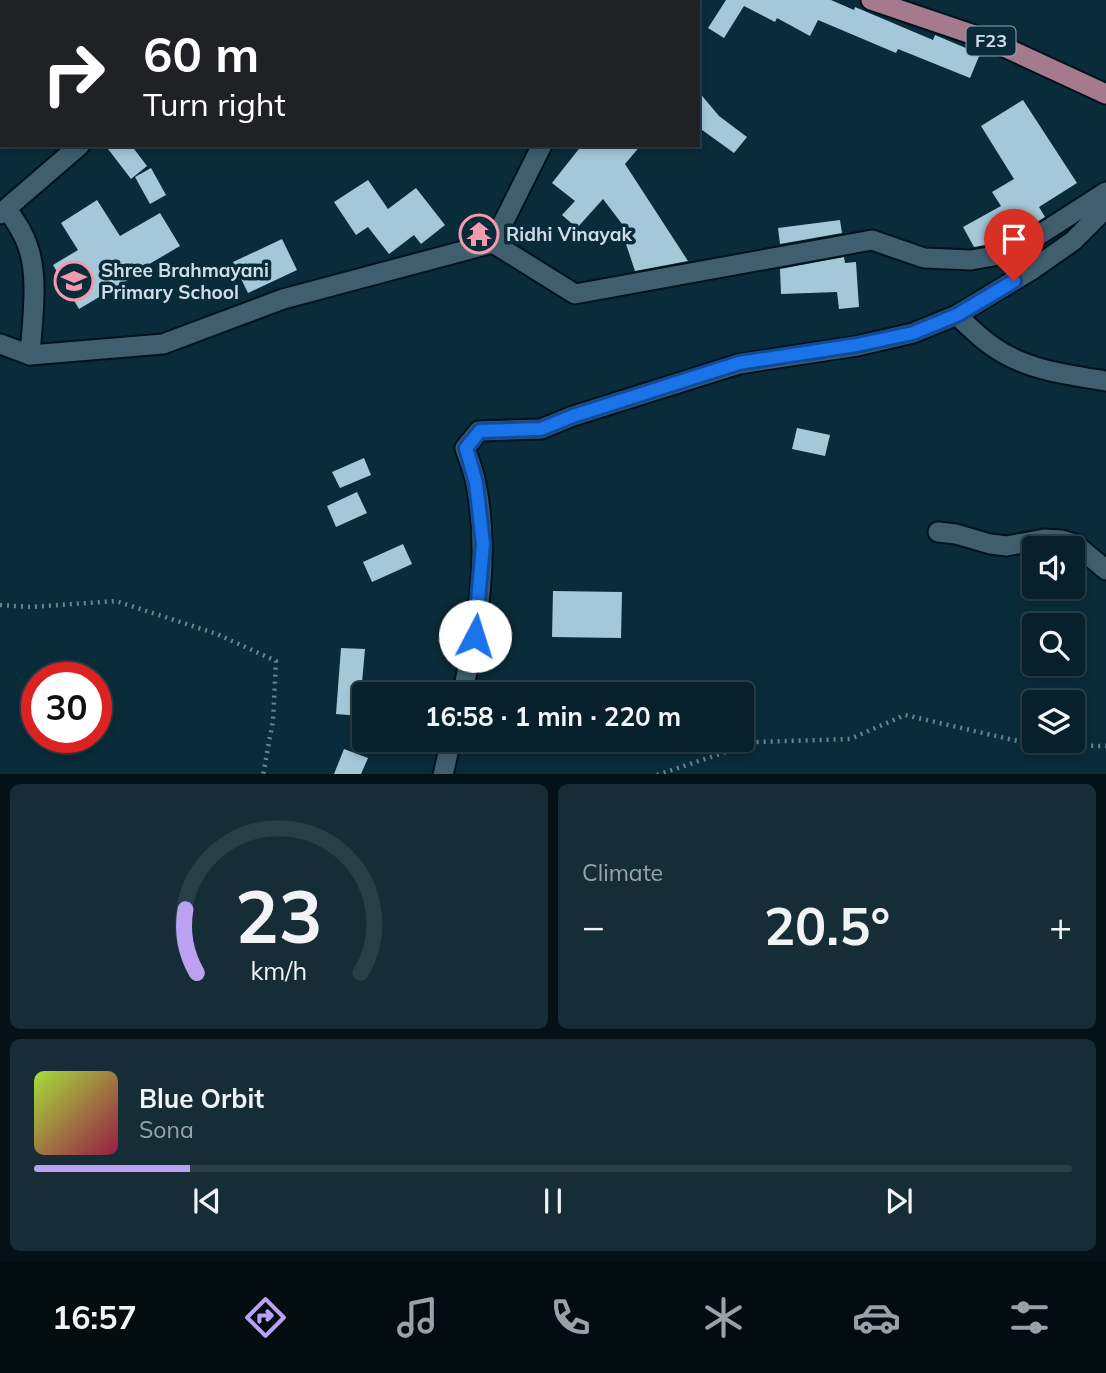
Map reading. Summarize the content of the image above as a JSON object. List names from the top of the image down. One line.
{"streets":{"main road":["F23"]},"places":{"temple":["Ridhi Vinayak"],"school or university":["Shree Brahmayani Primary School"]},"page":{"turn":["60 m","Turn right"],"limit":"30","trip":"16:58 · 1 min · 220 m","tile":"Climate","heat":["−","20.5°","+"],"song":["Blue Orbit","Sona"],"tabs":"16:57","gauge":["23","km/h"]}}
